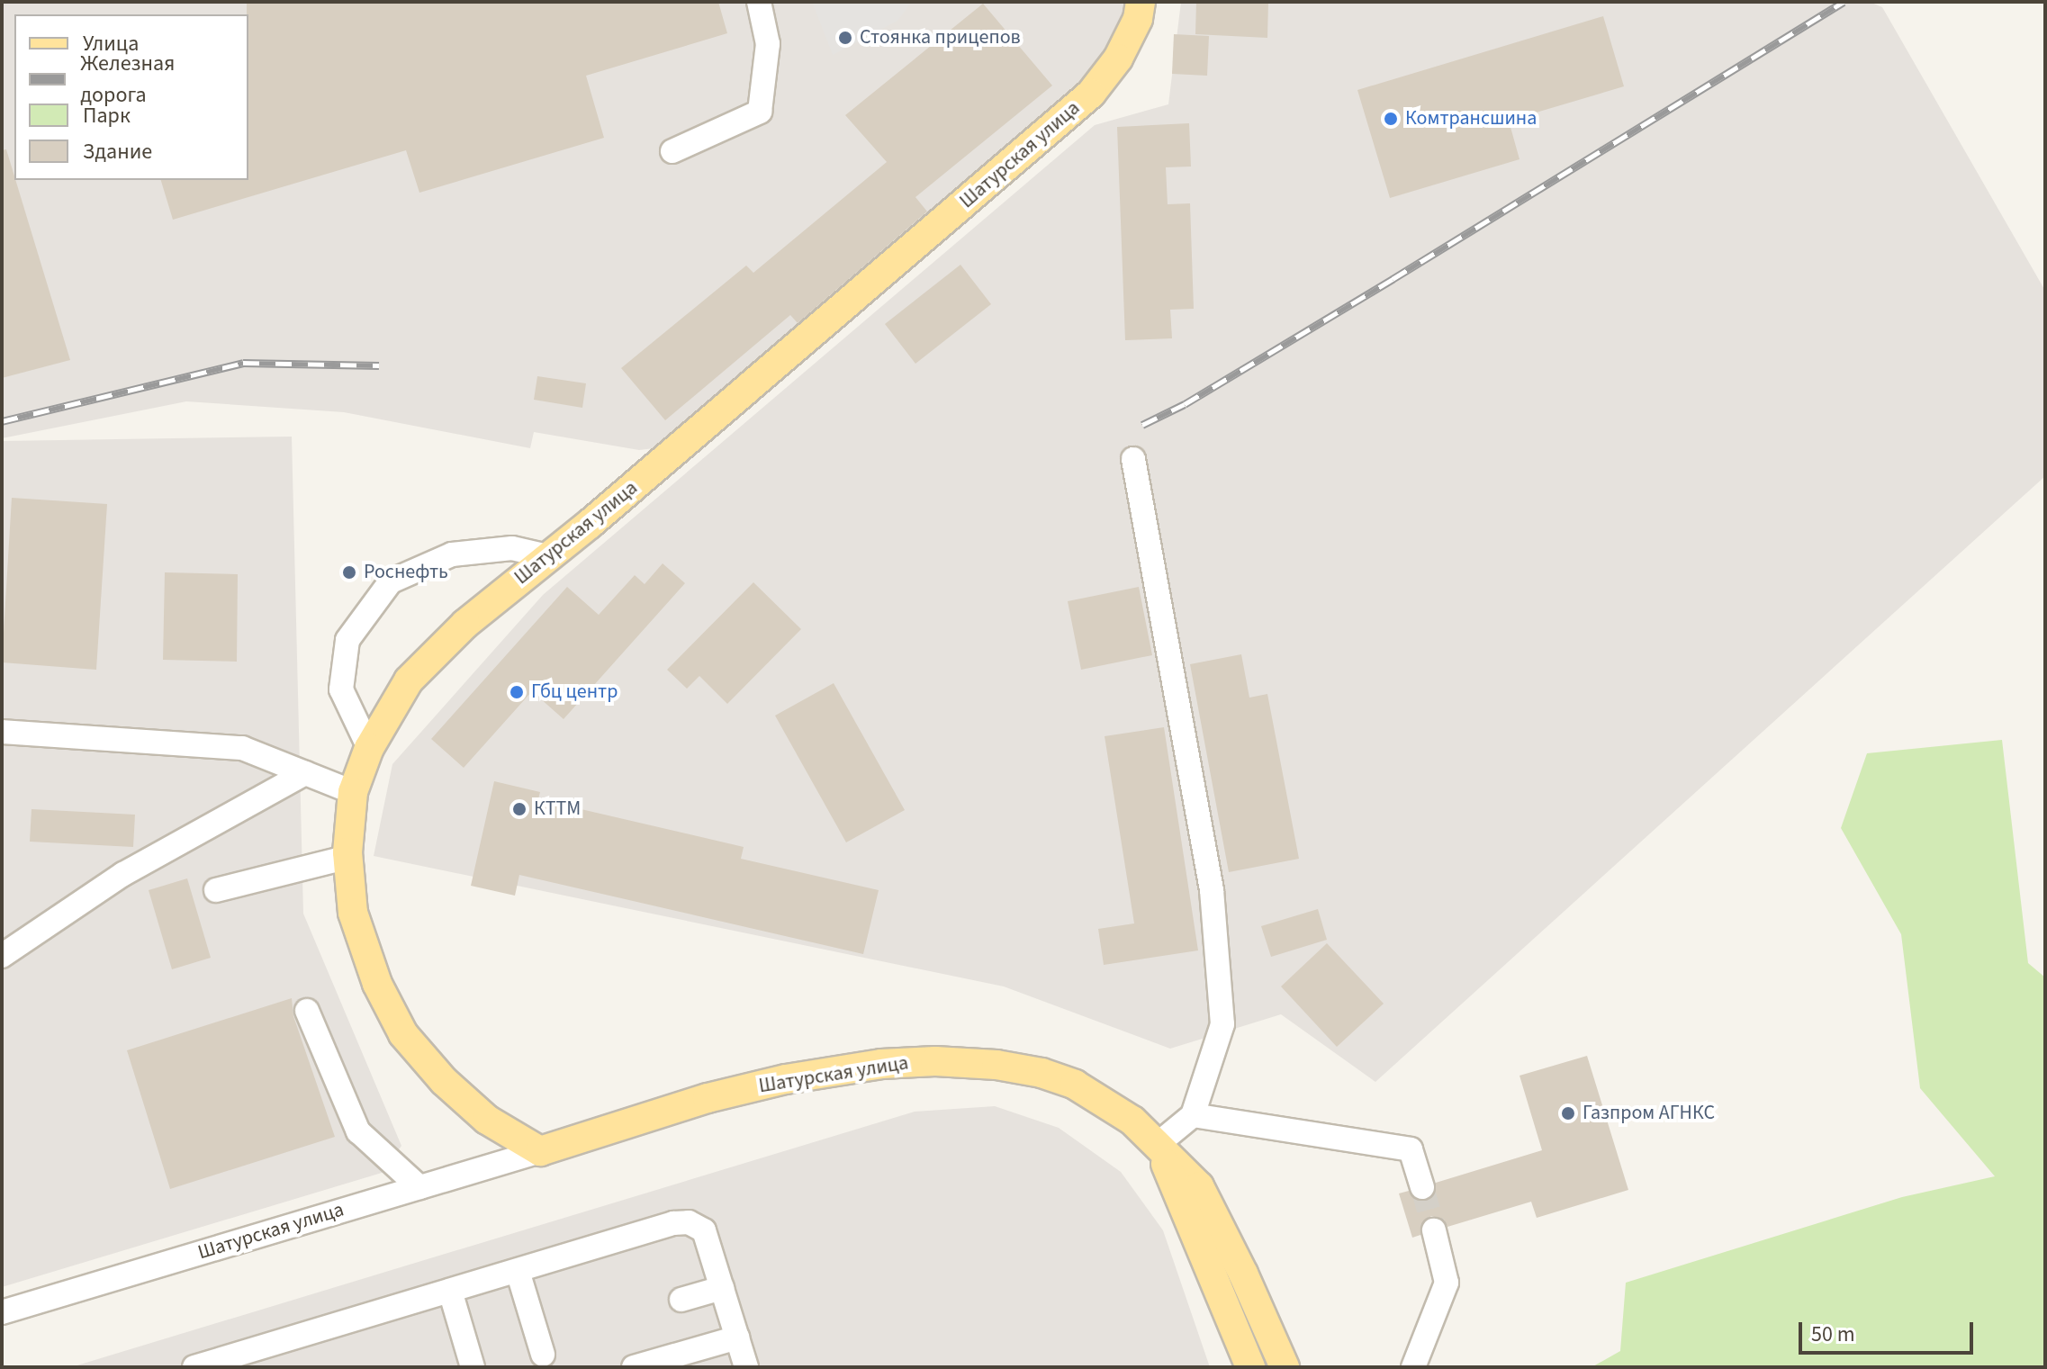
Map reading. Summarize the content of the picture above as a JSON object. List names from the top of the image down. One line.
{"streets":{"main road":["Шатурская улица"]},"places":["Стоянка прицепов","Комтрансшина","Роснефть","Гбц центр","КТТМ","Газпром АГНКС"],"legend":["Улица","Железная дорога","Парк","Здание"],"scale_bar":"50 m"}
